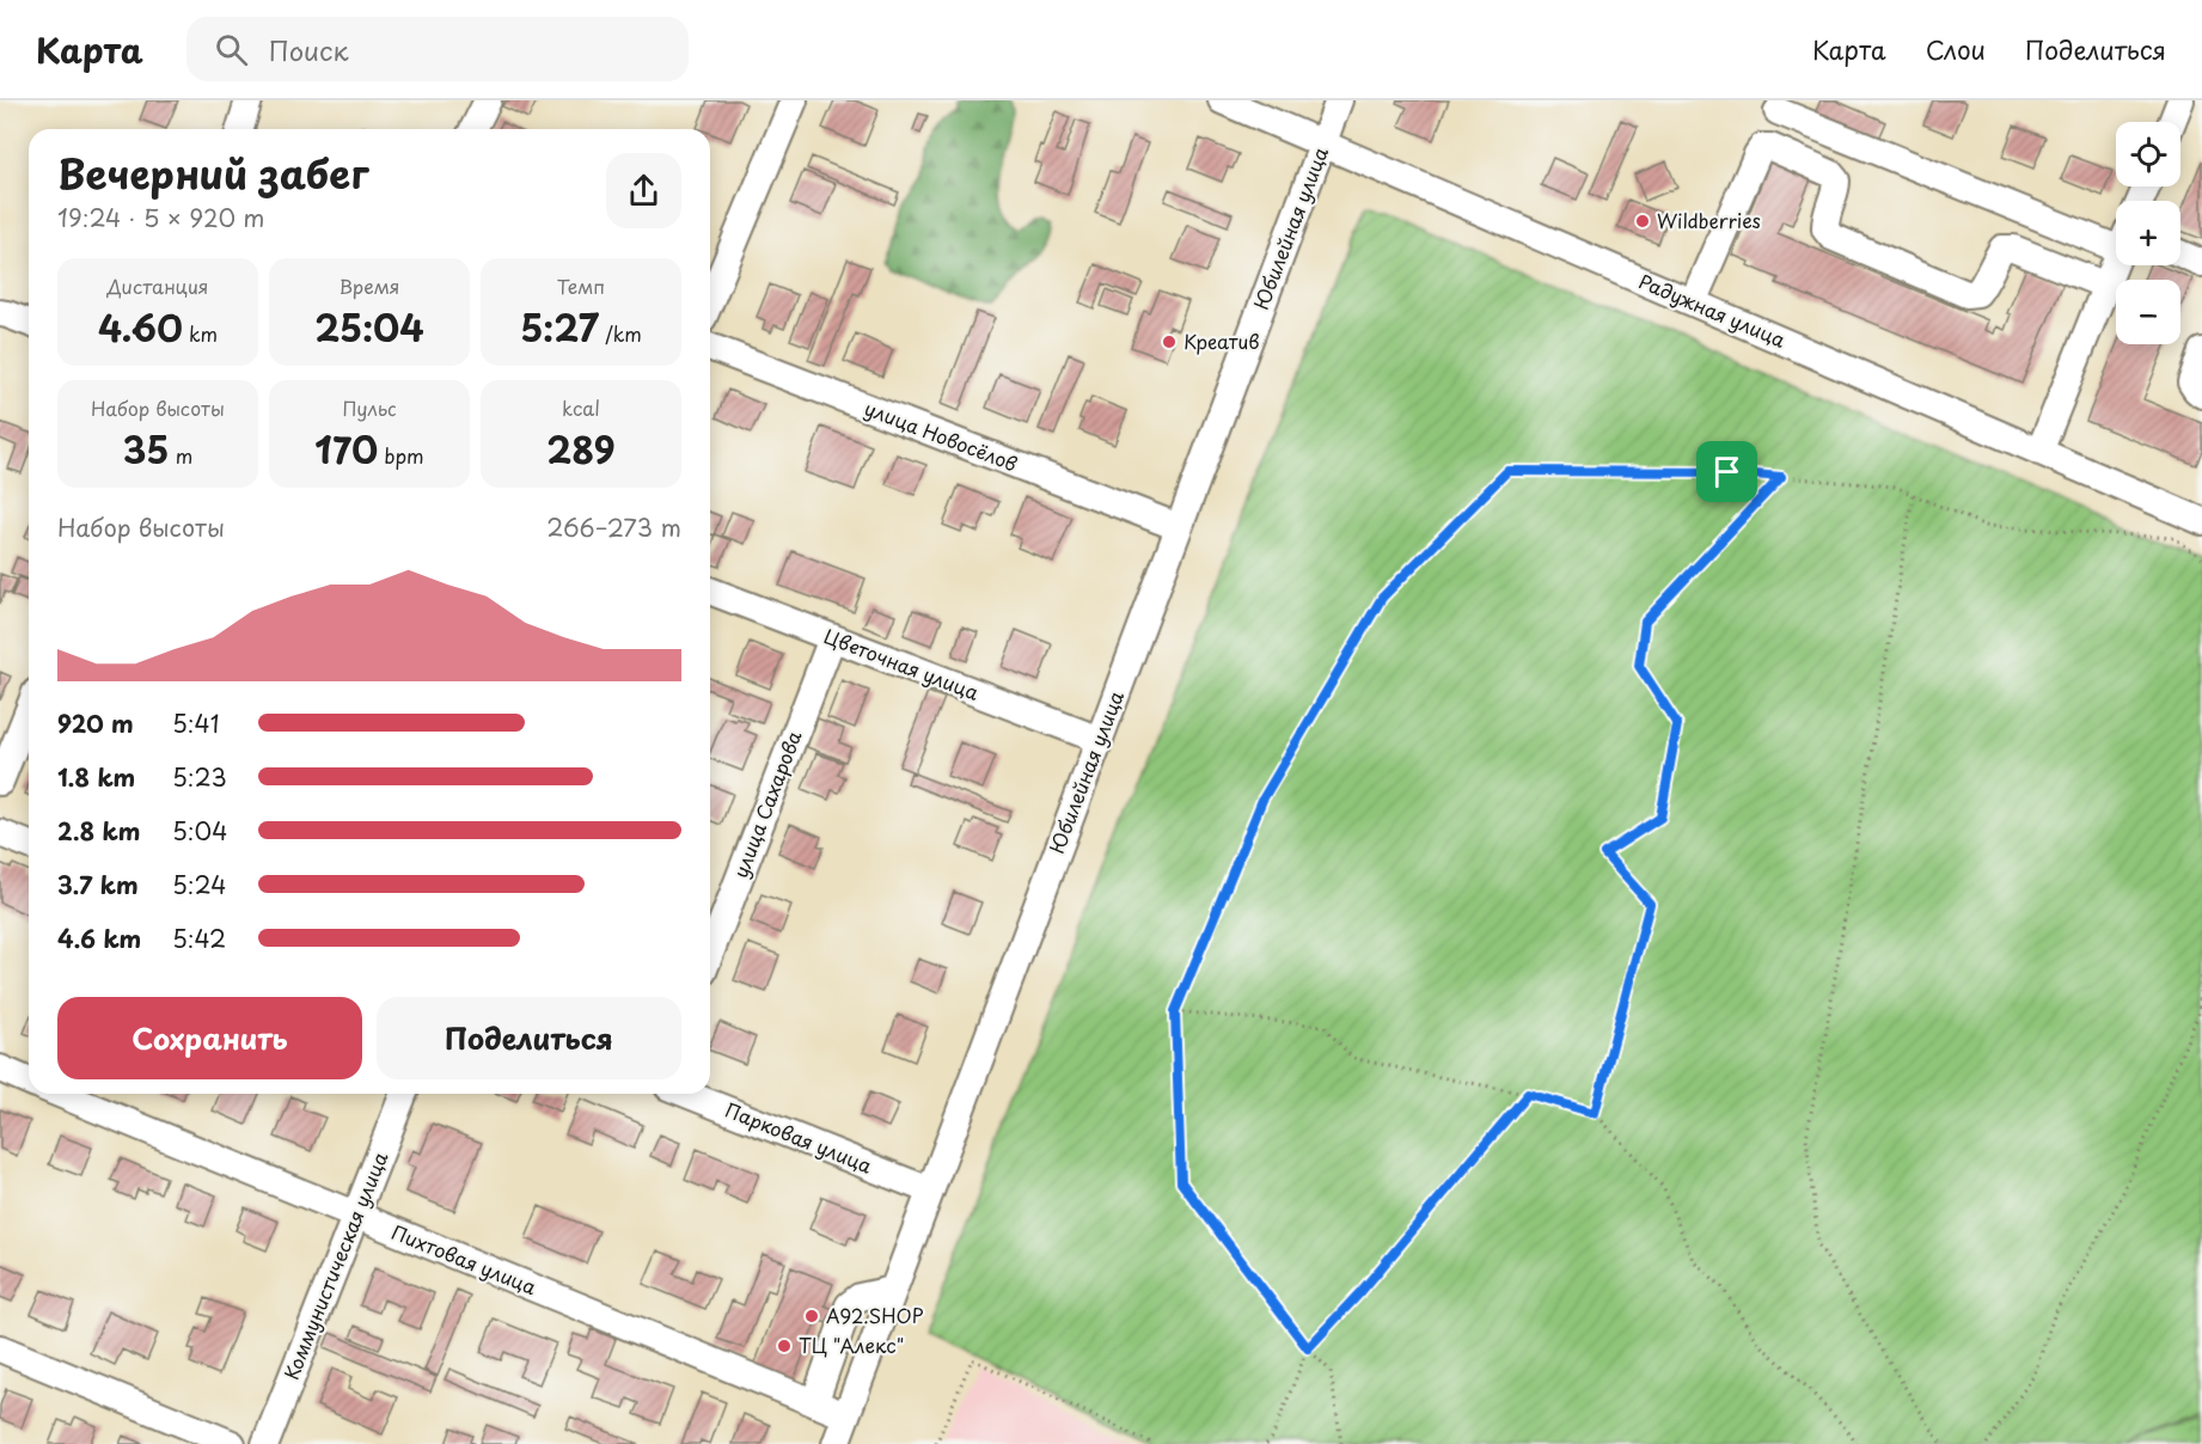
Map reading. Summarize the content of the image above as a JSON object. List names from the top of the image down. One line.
{"streets":{"street":["Юбилейная улица","Радужная улица","улица Новосёлов","Цветочная улица","улица Сахарова","Парковая улица","Пихтовая улица","Коммунистическая улица"]},"crossings":[["Юбилейная улица","Радужная улица"],["Юбилейная улица","улица Новосёлов"],["Юбилейная улица","Цветочная улица"],["Юбилейная улица","Парковая улица"],["Юбилейная улица","Пихтовая улица"],["Цветочная улица","улица Сахарова"],["Пихтовая улица","Коммунистическая улица"]],"places":["Wildberries","Креатив","A92.SHOP","ТЦ \"Алекс\""],"page":{"header":"Карта","search":"Поиск","nav":["Карта","Слои","Поделиться"],"map_buttons":["+","−"],"heading":["Вечерний забег","19:24 · 5 × 920 m"],"stats":[["Дистанция","4.60 km"],["Время","25:04"],["Темп","5:27 /km"],["Набор высоты","35 m"],["Пульс","170 bpm"],["kcal","289"]],"chart":["Набор высоты","266–273 m"],"list":[{"name":"920 m","note":"5:41"},{"name":"1.8 km","note":"5:23"},{"name":"2.8 km","note":"5:04"},{"name":"3.7 km","note":"5:24"},{"name":"4.6 km","note":"5:42"}],"buttons":["Сохранить","Поделиться"]}}
